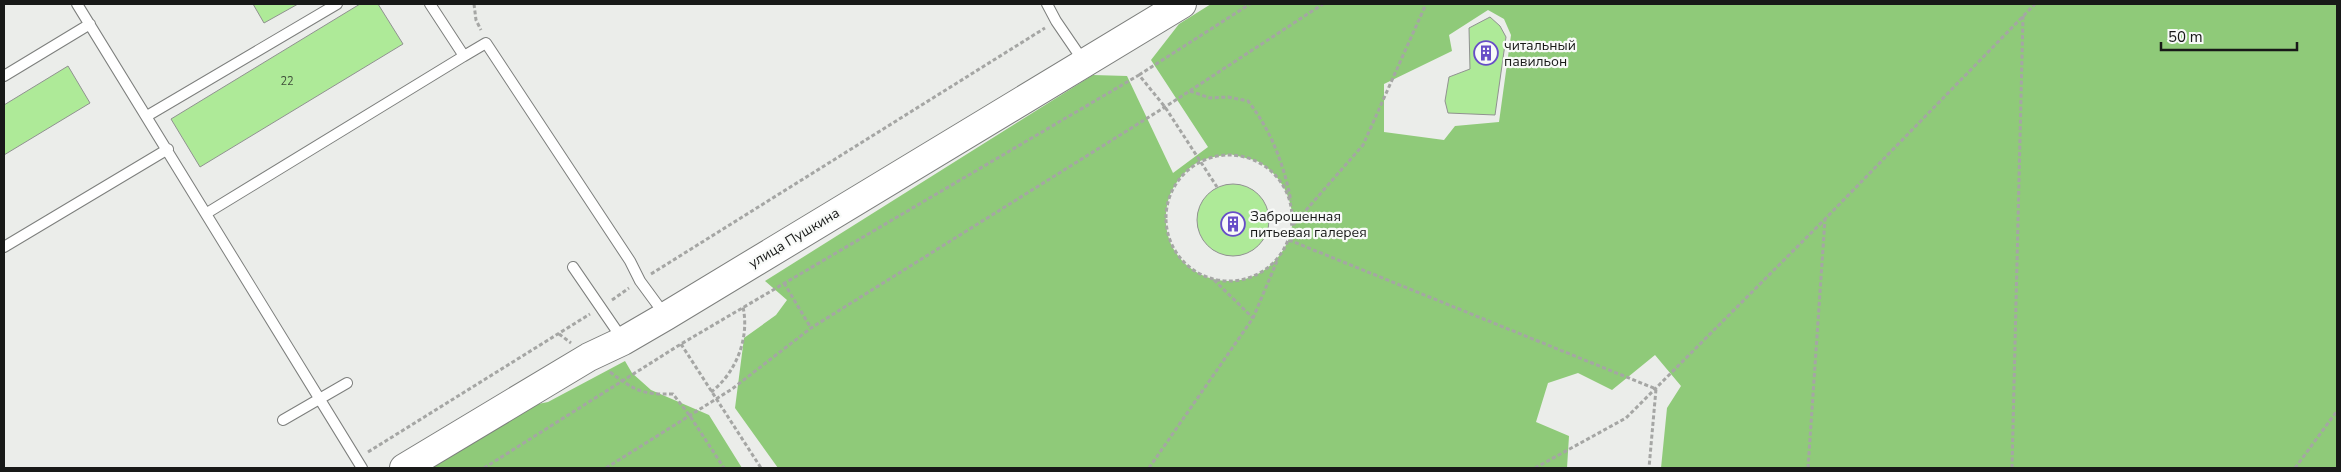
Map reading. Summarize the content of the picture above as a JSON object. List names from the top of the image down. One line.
{"streets":{"street":["улица Пушкина"]},"places":{"building":["читальный павильон","Заброшенная питьевая галерея"]},"house_numbers":["22"],"scale_bar":"50 m"}
